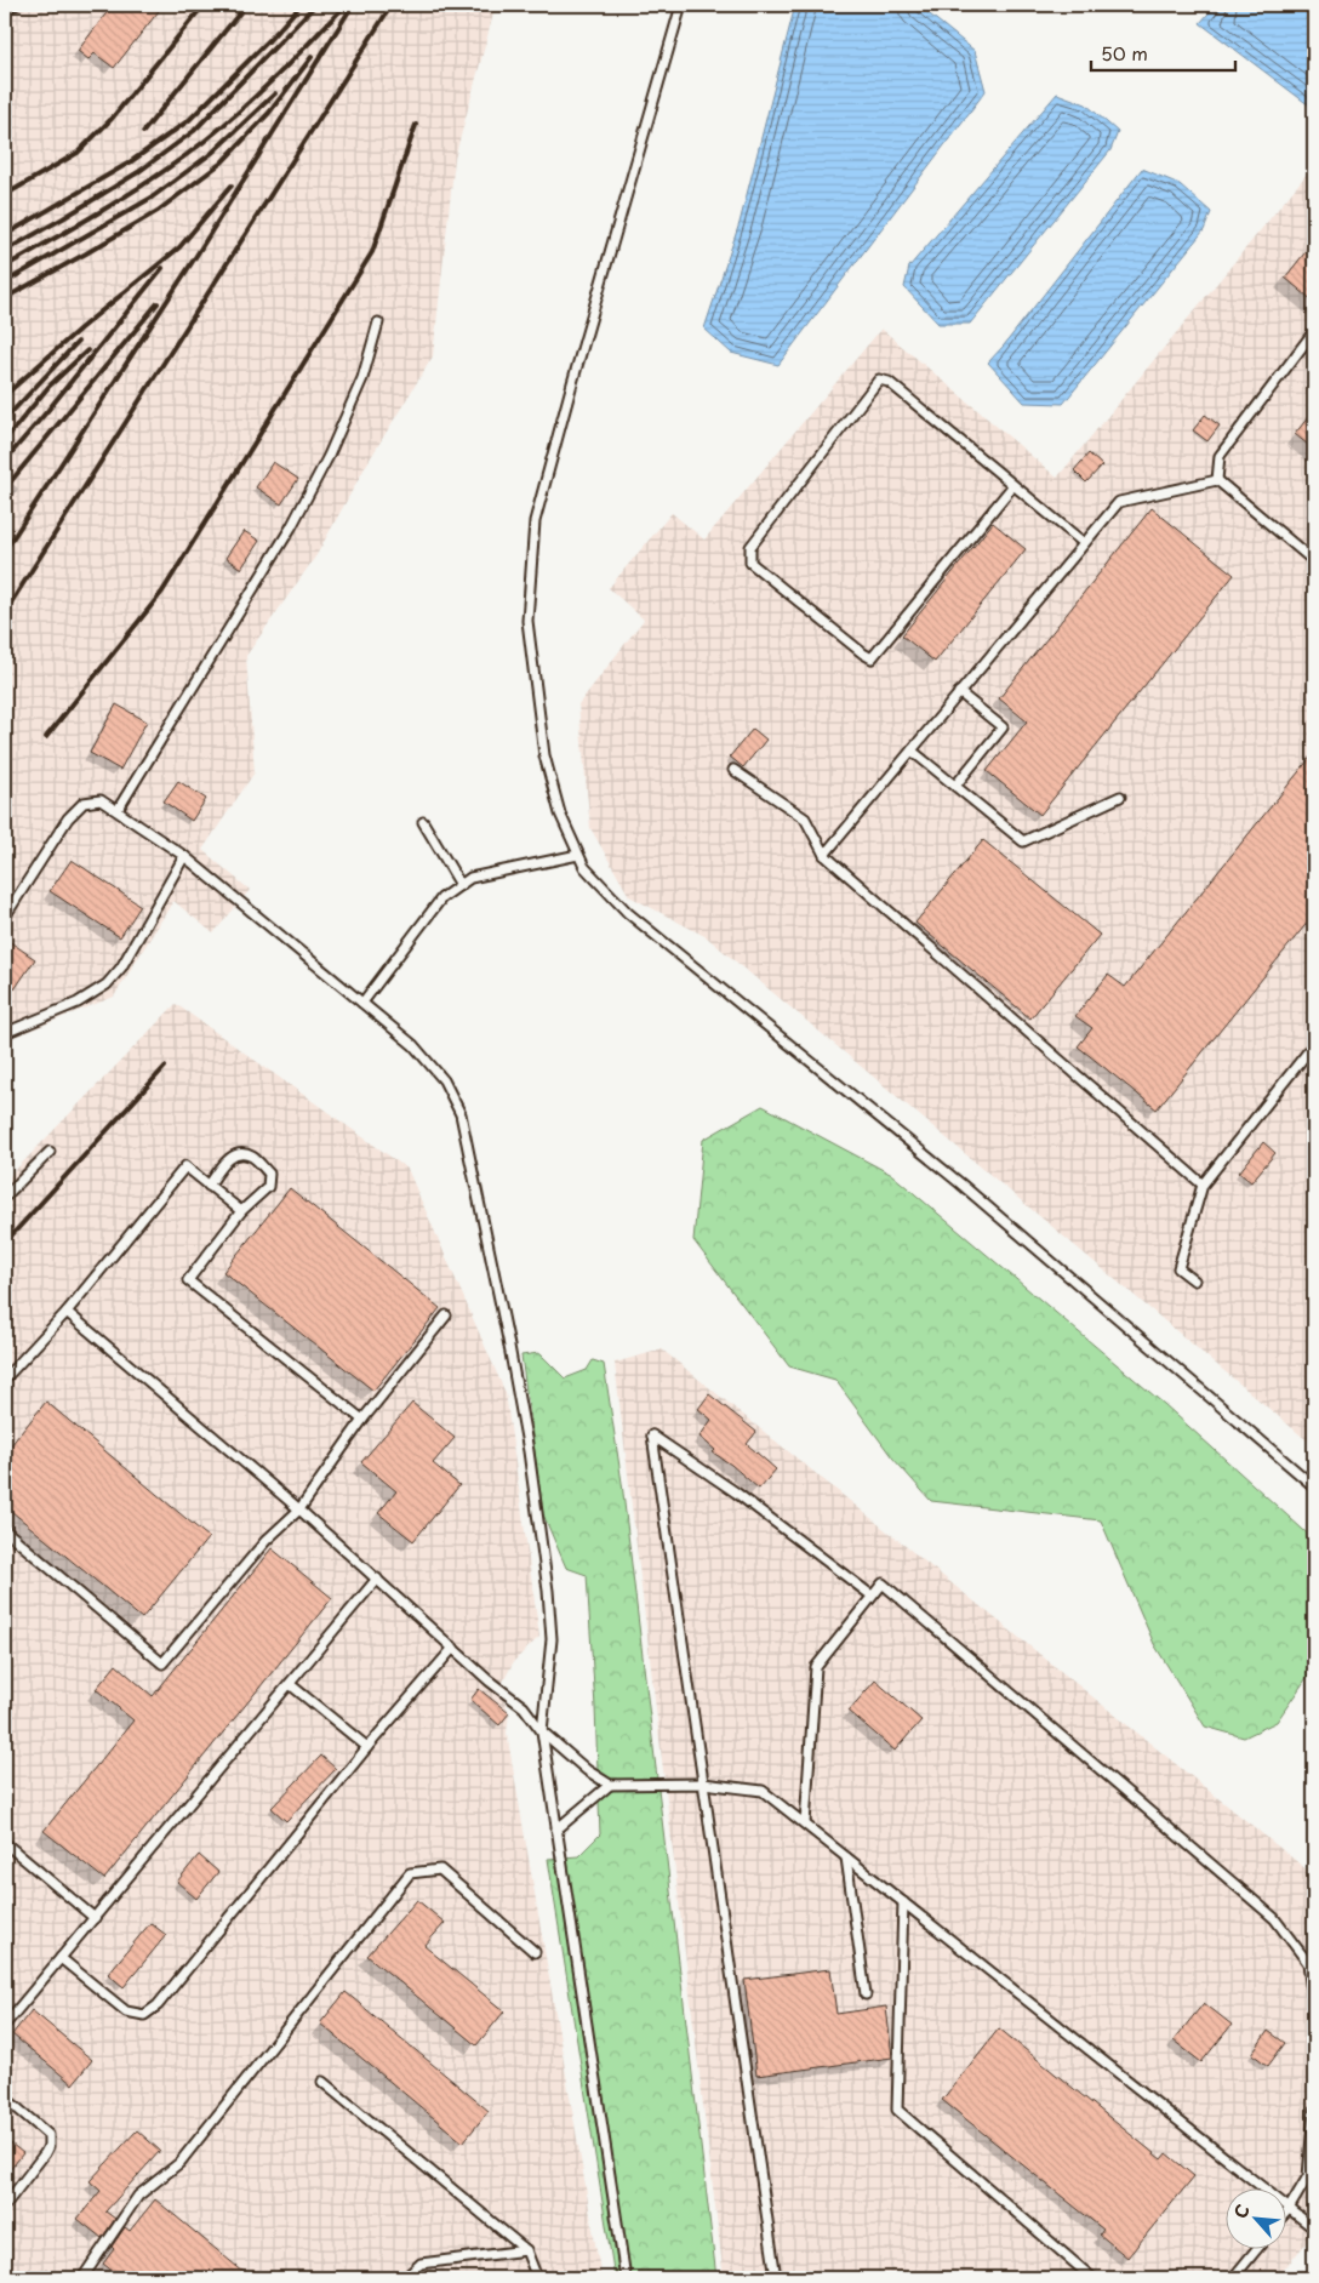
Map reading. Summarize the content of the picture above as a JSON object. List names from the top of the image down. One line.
{"scale_bar":"50 m","north":"top left"}
